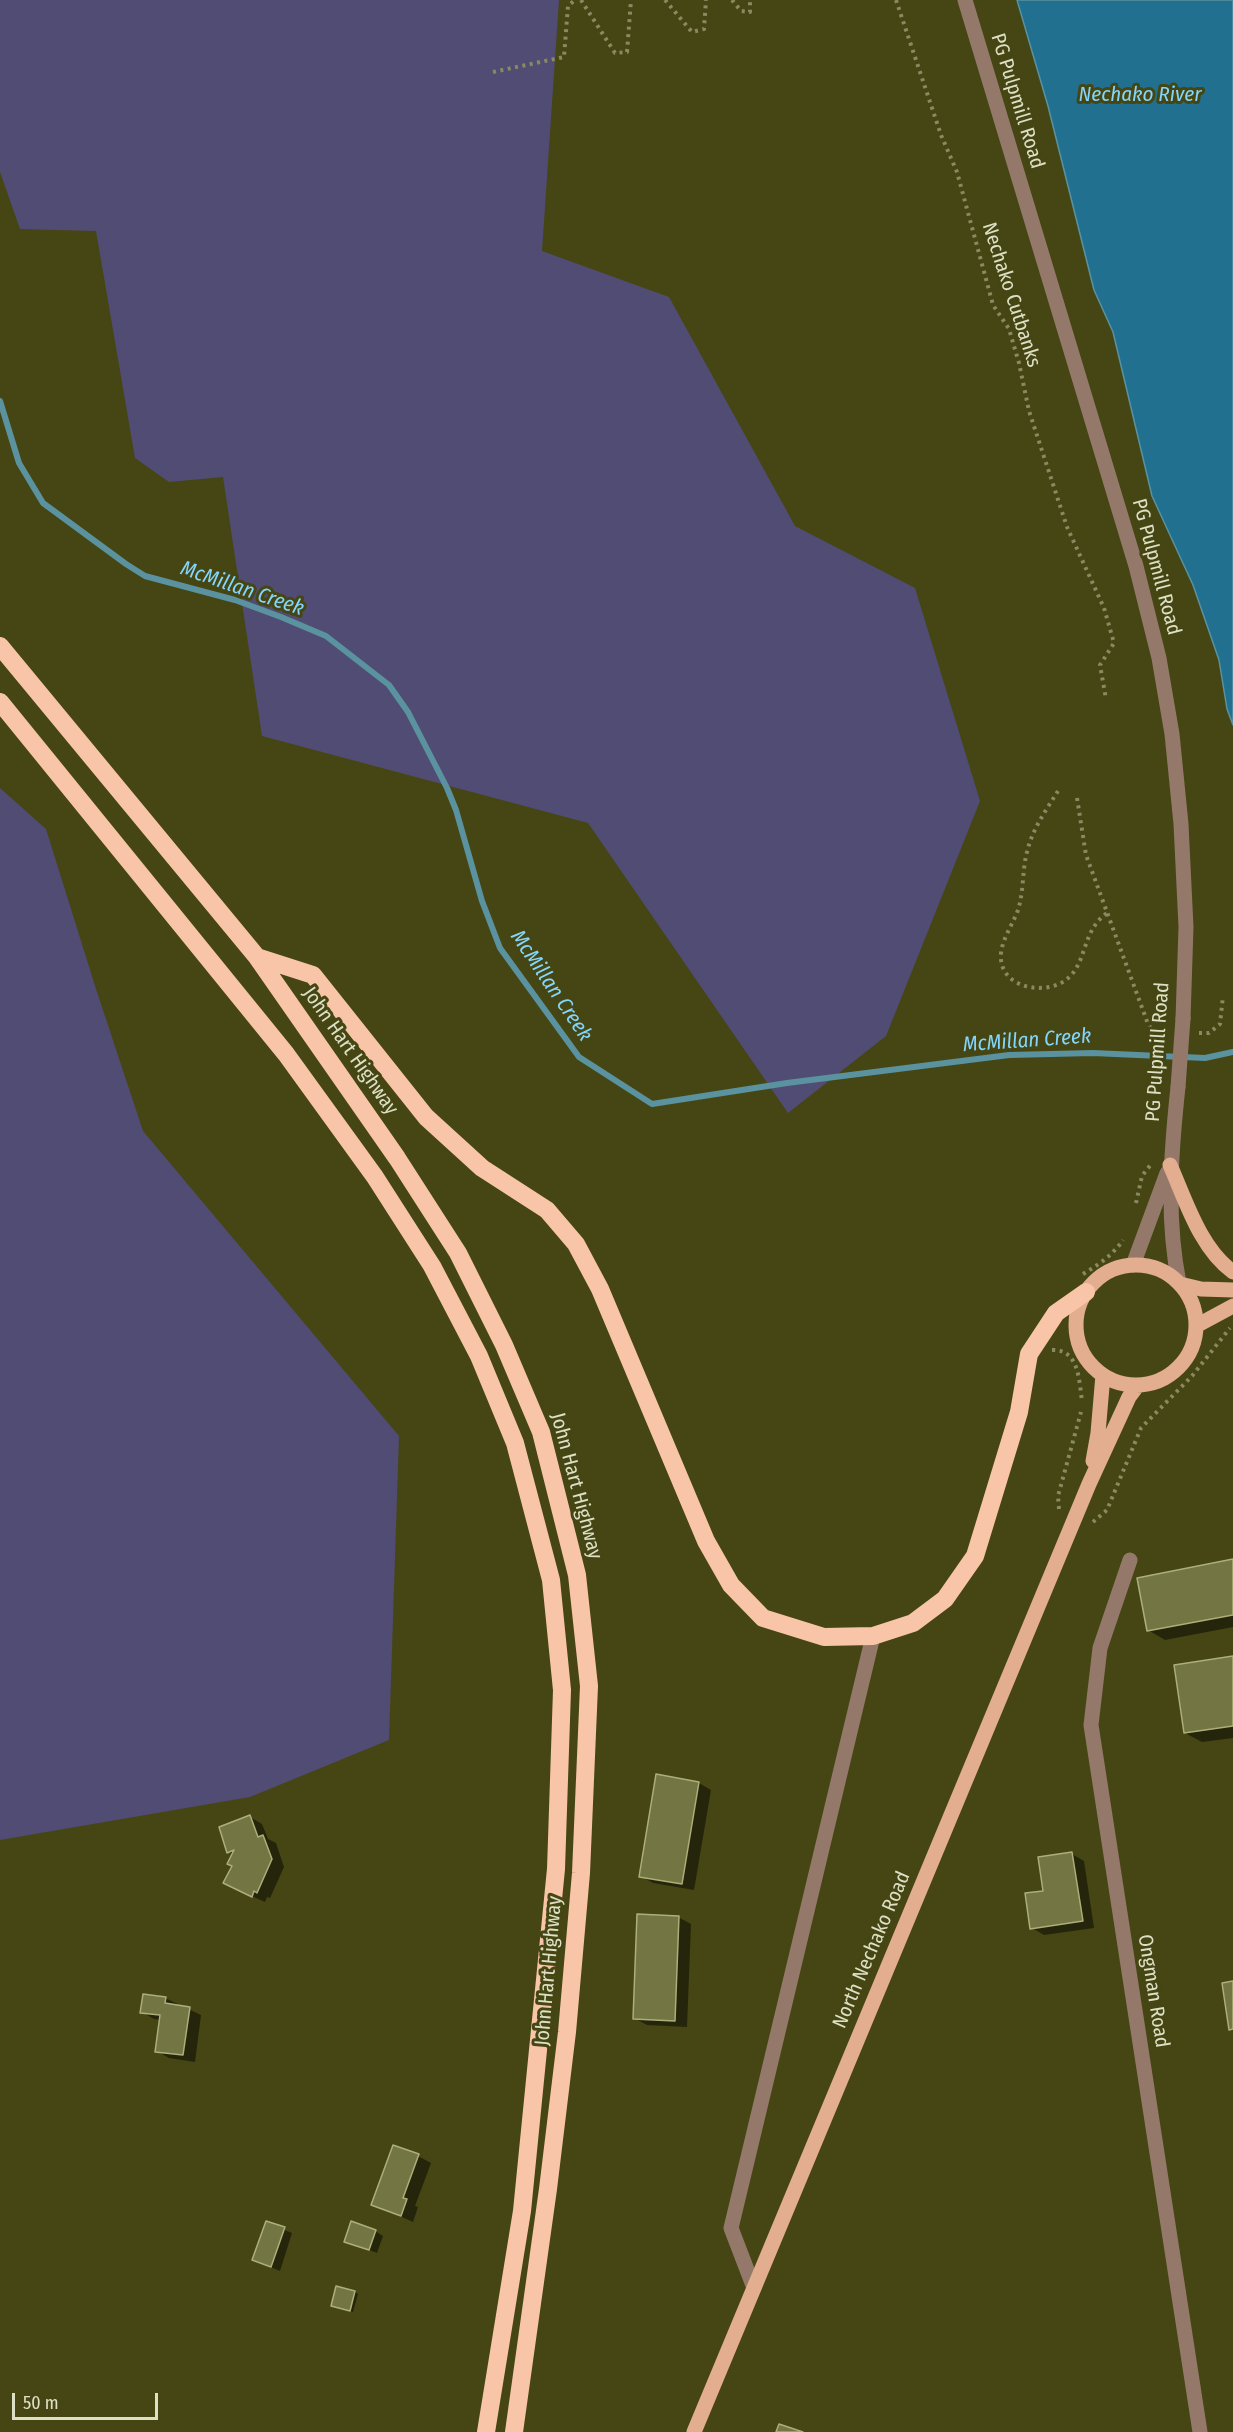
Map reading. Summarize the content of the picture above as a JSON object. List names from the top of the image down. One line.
{"streets":{"highway":["John Hart Highway"],"main road":["North Nechako Road"],"street":["PG Pulpmill Road","Ongman Road"],"path":["Nechako Cutbanks"]},"water":["Nechako River","McMillan Creek"],"scale_bar":"50 m"}
